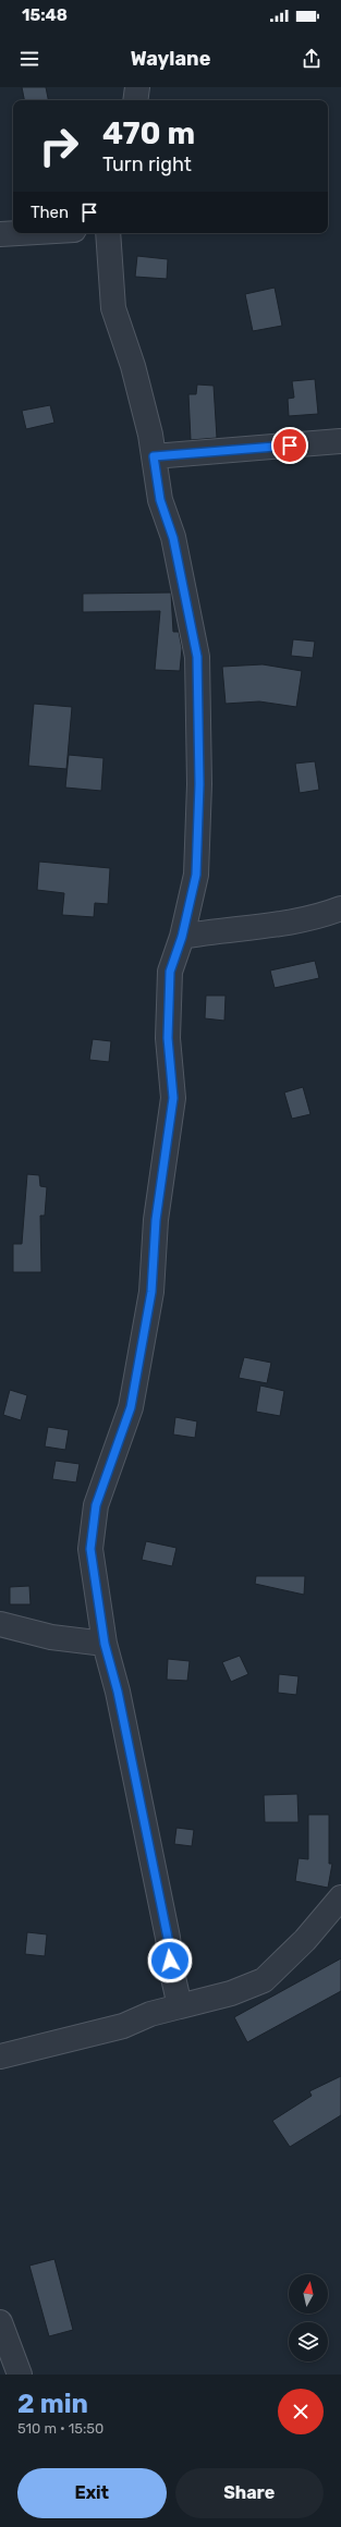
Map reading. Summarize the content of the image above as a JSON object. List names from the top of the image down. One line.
{"north":"top","page":{"status":"15:48","header":"Waylane","turn":["470 m","Turn right"],"then":"Then","heading":["2 min","510 m · 15:50"],"buttons":["Exit","Share"]}}
